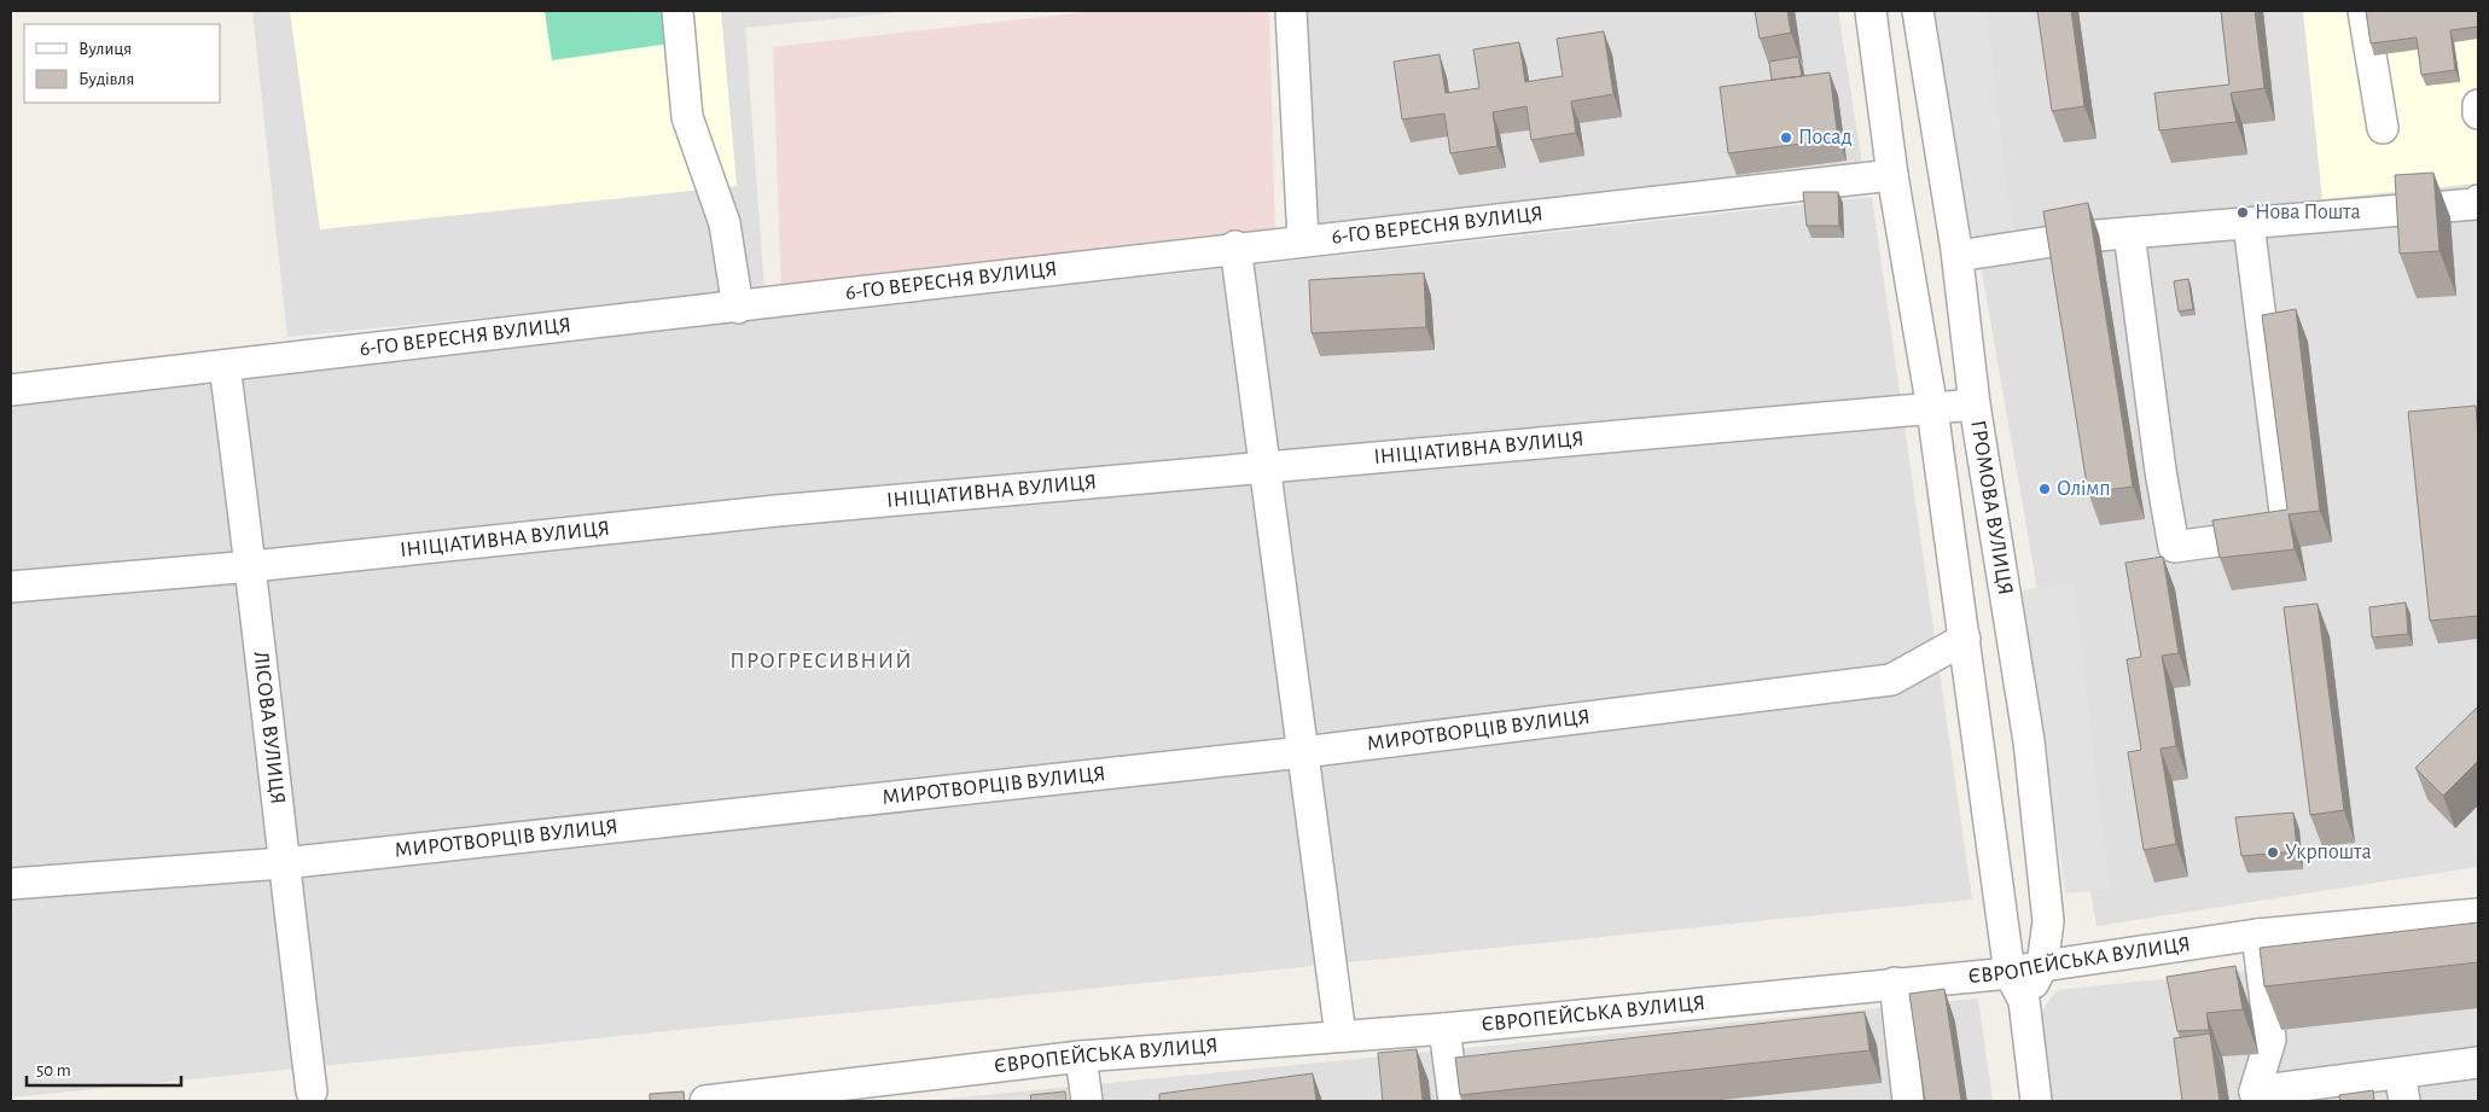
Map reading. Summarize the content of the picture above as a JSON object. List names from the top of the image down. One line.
{"streets":{"street":["6-ГО ВЕРЕСНЯ ВУЛИЦЯ","ІНІЦІАТИВНА ВУЛИЦЯ","ГРОМОВА ВУЛИЦЯ","ЛІСОВА ВУЛИЦЯ","МИРОТВОРЦІВ ВУЛИЦЯ","ЄВРОПЕЙСЬКА ВУЛИЦЯ"]},"crossings":[["6-ГО ВЕРЕСНЯ ВУЛИЦЯ","ГРОМОВА ВУЛИЦЯ"],["6-ГО ВЕРЕСНЯ ВУЛИЦЯ","ЛІСОВА ВУЛИЦЯ"],["ІНІЦІАТИВНА ВУЛИЦЯ","ГРОМОВА ВУЛИЦЯ"],["ІНІЦІАТИВНА ВУЛИЦЯ","ЛІСОВА ВУЛИЦЯ"],["ГРОМОВА ВУЛИЦЯ","МИРОТВОРЦІВ ВУЛИЦЯ"],["ГРОМОВА ВУЛИЦЯ","ЄВРОПЕЙСЬКА ВУЛИЦЯ"],["ЛІСОВА ВУЛИЦЯ","МИРОТВОРЦІВ ВУЛИЦЯ"]],"districts":["ПРОГРЕСИВНИЙ"],"places":["Посад","Нова Пошта","Олімп","Укрпошта"],"legend":["Вулиця","Будівля"],"scale_bar":"50 m"}
